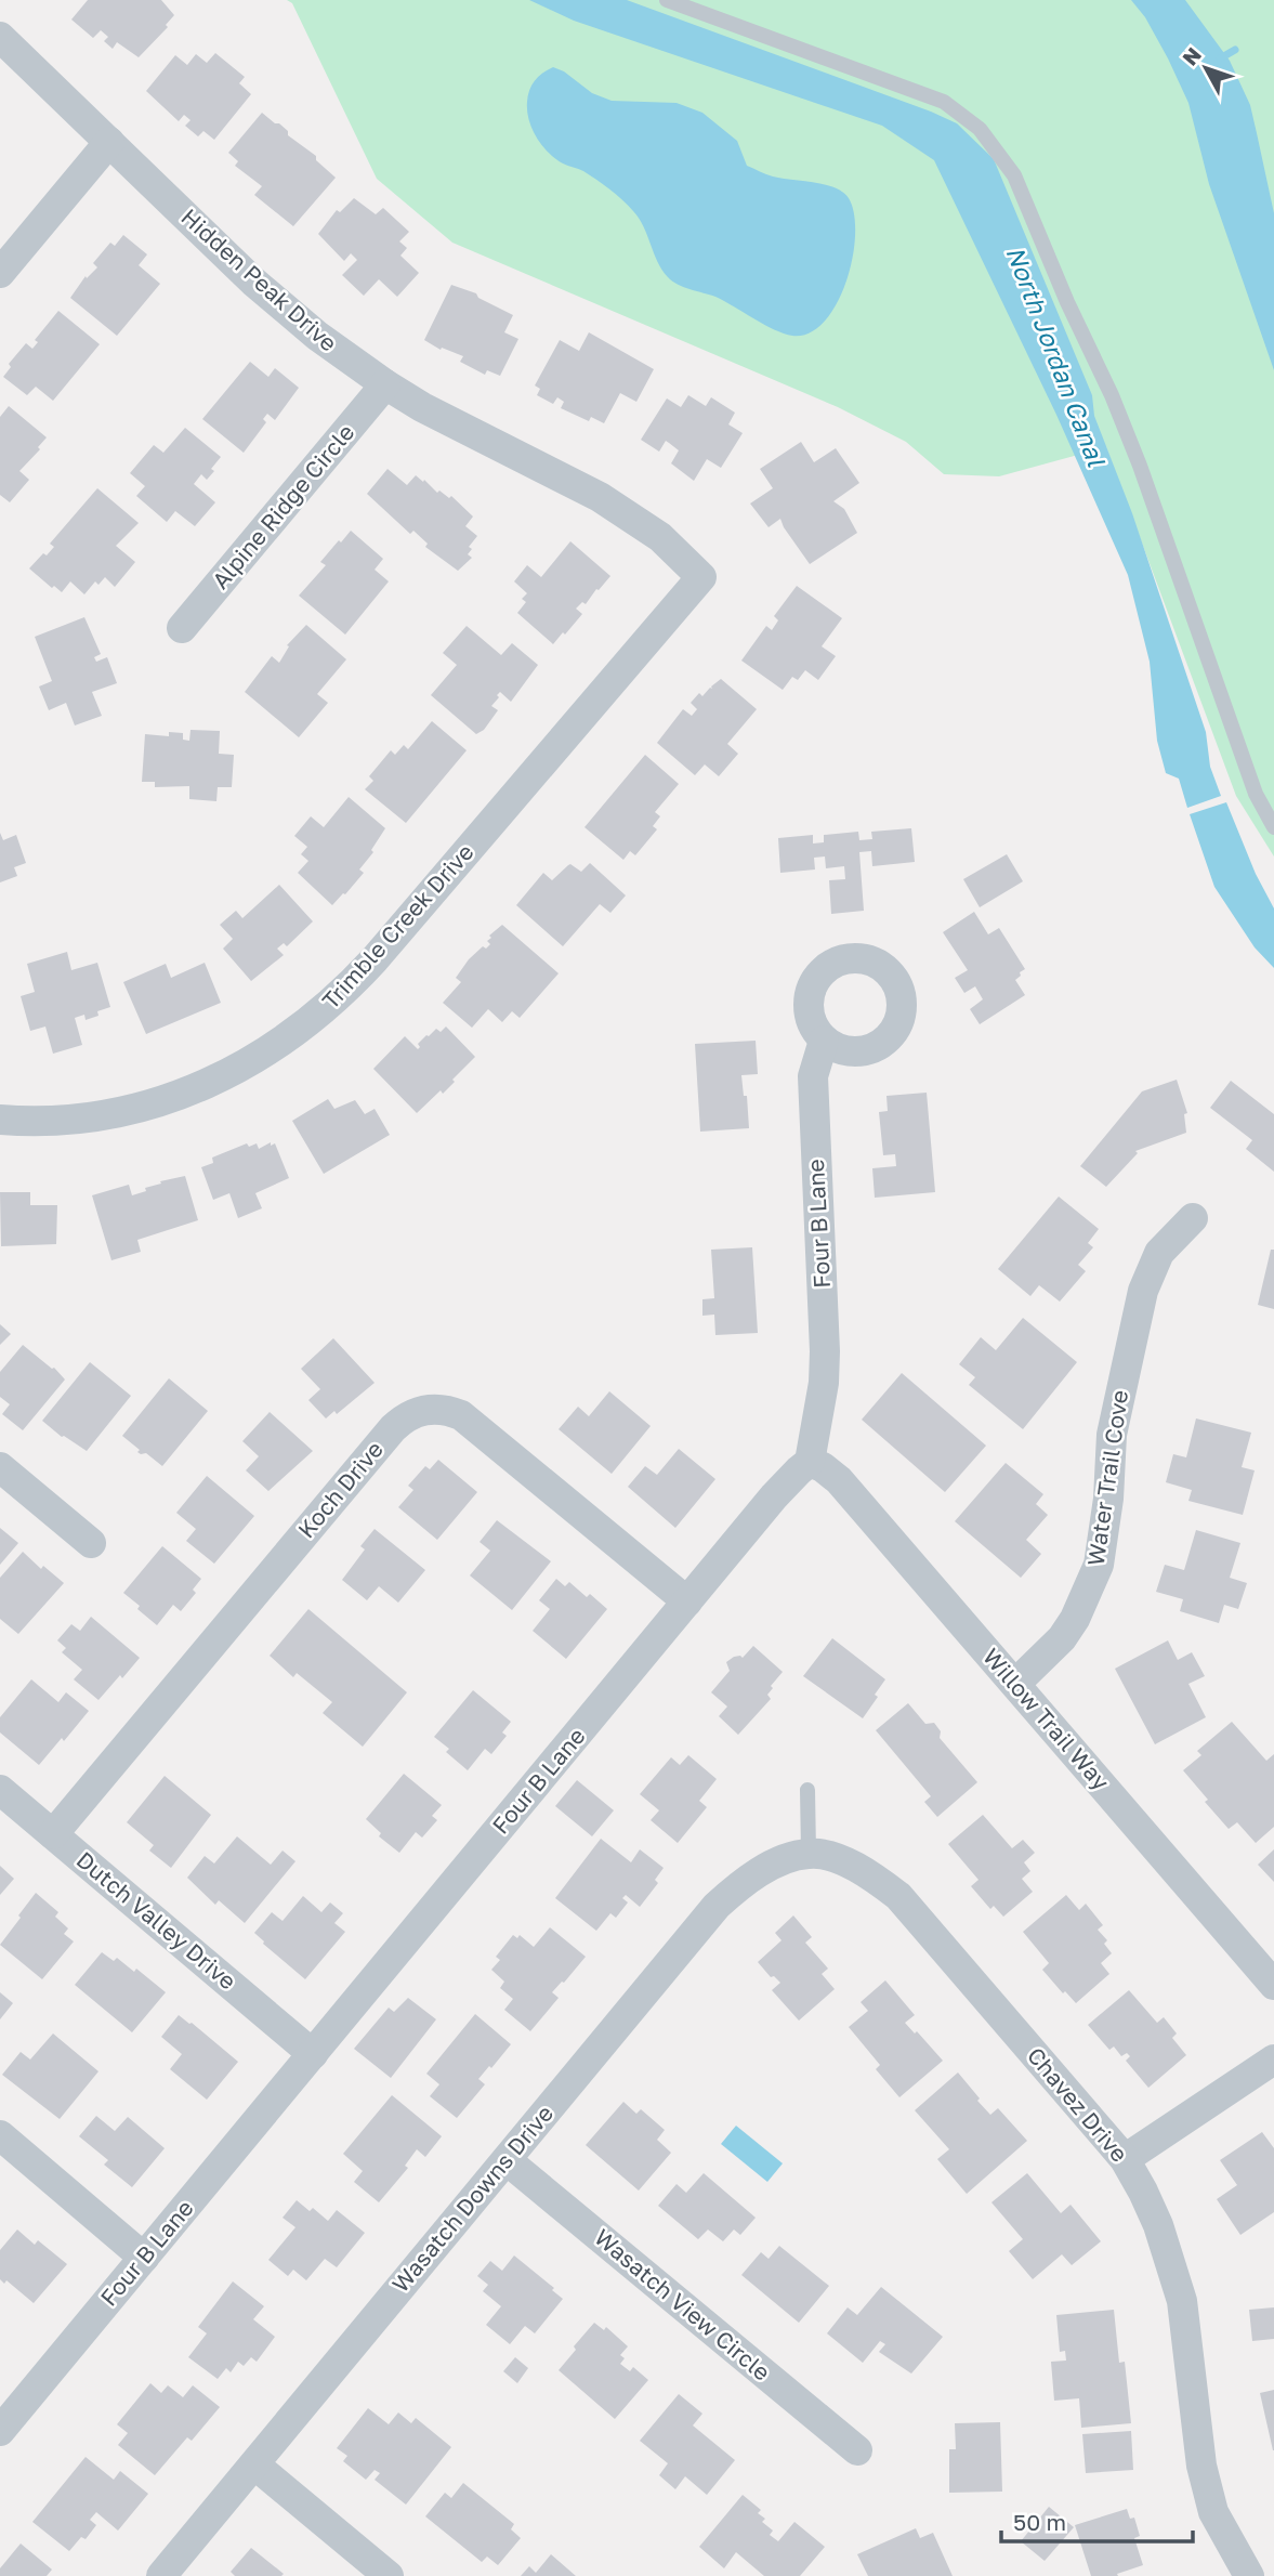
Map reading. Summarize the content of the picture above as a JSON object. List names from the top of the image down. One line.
{"streets":{"street":["Hidden Peak Drive","Alpine Ridge Circle","Trimble Creek Drive","Four B Lane","Water Trail Cove","Koch Drive","Willow Trail Way","Dutch Valley Drive","Chavez Drive","Wasatch Downs Drive","Wasatch View Circle"]},"crossings":[["Hidden Peak Drive","Alpine Ridge Circle"],["Hidden Peak Drive","Trimble Creek Drive"],["Four B Lane","Koch Drive"],["Four B Lane","Willow Trail Way"],["Four B Lane","Dutch Valley Drive"],["Water Trail Cove","Willow Trail Way"],["Koch Drive","Dutch Valley Drive"],["Chavez Drive","Wasatch Downs Drive"],["Wasatch Downs Drive","Wasatch View Circle"]],"water":["North Jordan Canal"],"scale_bar":"50 m","north":"top left"}
